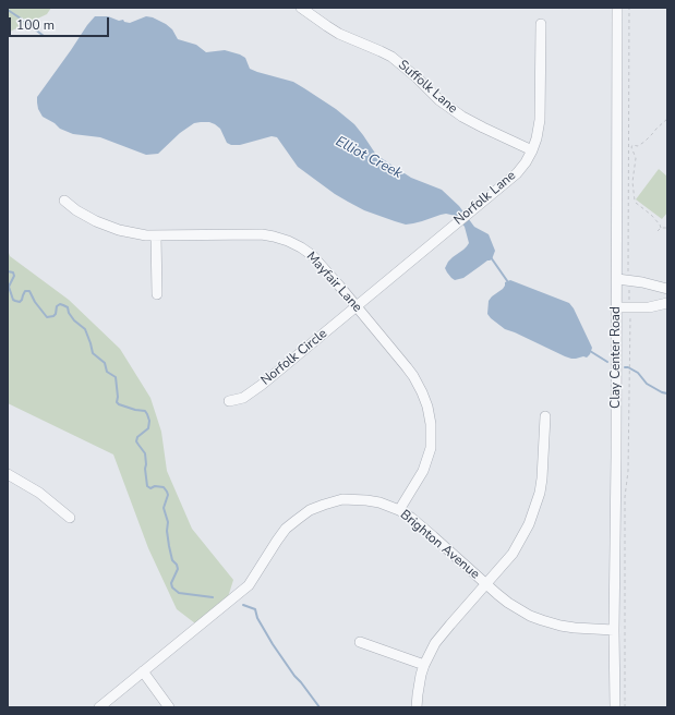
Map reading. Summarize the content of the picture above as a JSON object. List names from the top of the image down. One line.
{"streets":{"street":["Suffolk Lane","Norfolk Lane","Mayfair Lane","Norfolk Circle","Clay Center Road","Brighton Avenue"]},"crossings":[["Suffolk Lane","Norfolk Lane"],["Norfolk Lane","Mayfair Lane"],["Norfolk Lane","Norfolk Circle"],["Mayfair Lane","Norfolk Circle"],["Mayfair Lane","Brighton Avenue"],["Clay Center Road","Brighton Avenue"]],"water":["Elliot Creek"],"scale_bar":"100 m"}
